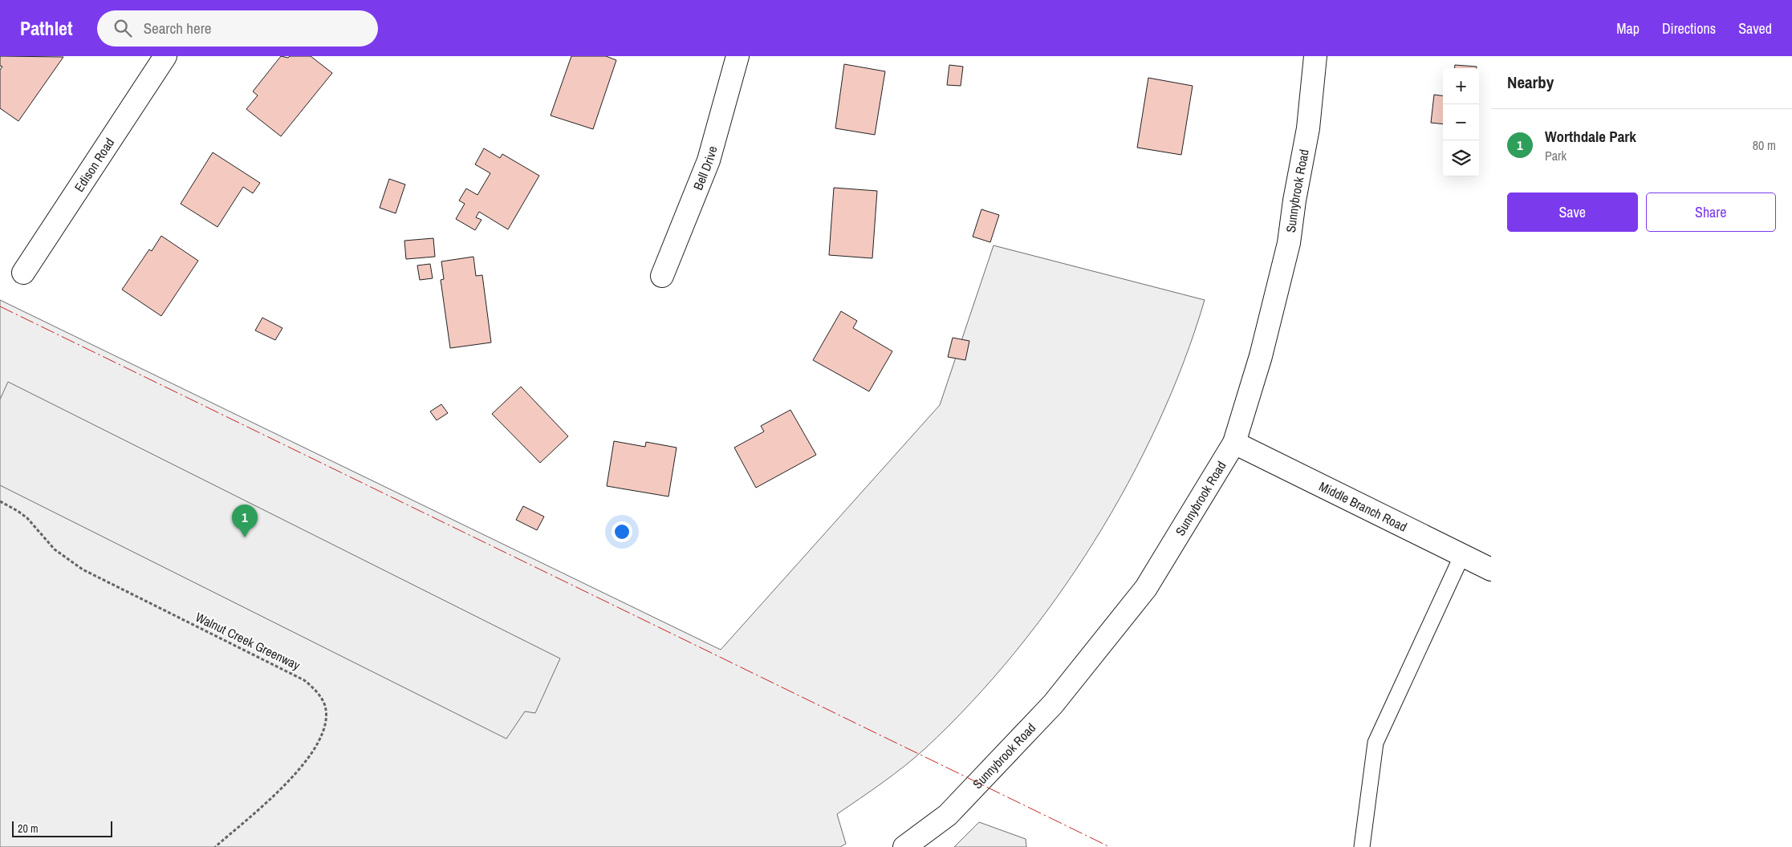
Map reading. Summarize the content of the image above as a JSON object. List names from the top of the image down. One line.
{"streets":{"main road":["Edison Road","Bell Drive","Sunnybrook Road","Middle Branch Road"],"path":["Walnut Creek Greenway"]},"crossings":[["Sunnybrook Road","Middle Branch Road"]],"scale_bar":"20 m","page":{"header":"Pathlet","search":"Search here","nav":["Map","Directions","Saved"],"heading":"Nearby","map_buttons":["+","−"],"list":[{"mark":"1","name":"Worthdale Park","note":"Park","value":"80 m"}],"buttons":["Save","Share"],"pins":"1","scale":"20 m"}}
